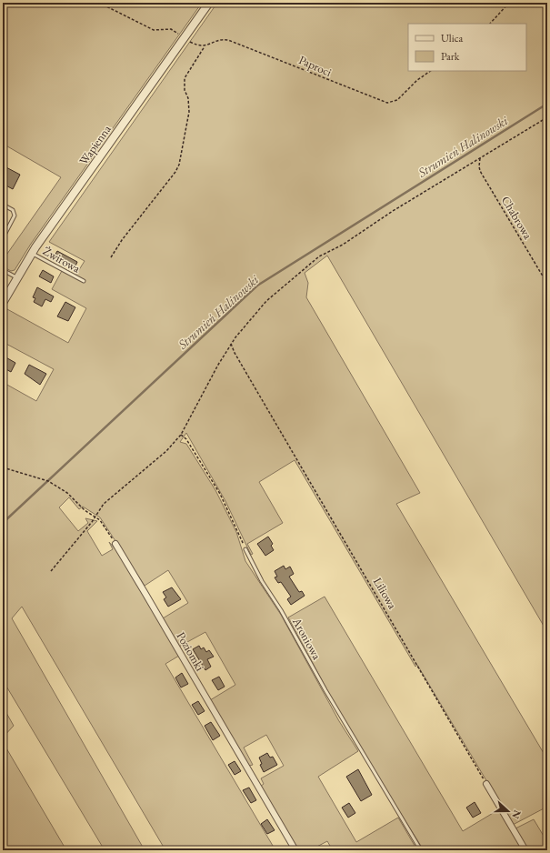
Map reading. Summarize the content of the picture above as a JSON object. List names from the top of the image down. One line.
{"streets":{"street":["Wapienna","Poziomki"],"lane":["Żwirowa","Aroniowa"],"path":["Paproci","Chabrowa","Liliowa"]},"crossings":[["Wapienna","Żwirowa"]],"water":["Strumień Halinowski"],"legend":["Ulica","Park"],"north":"right"}
